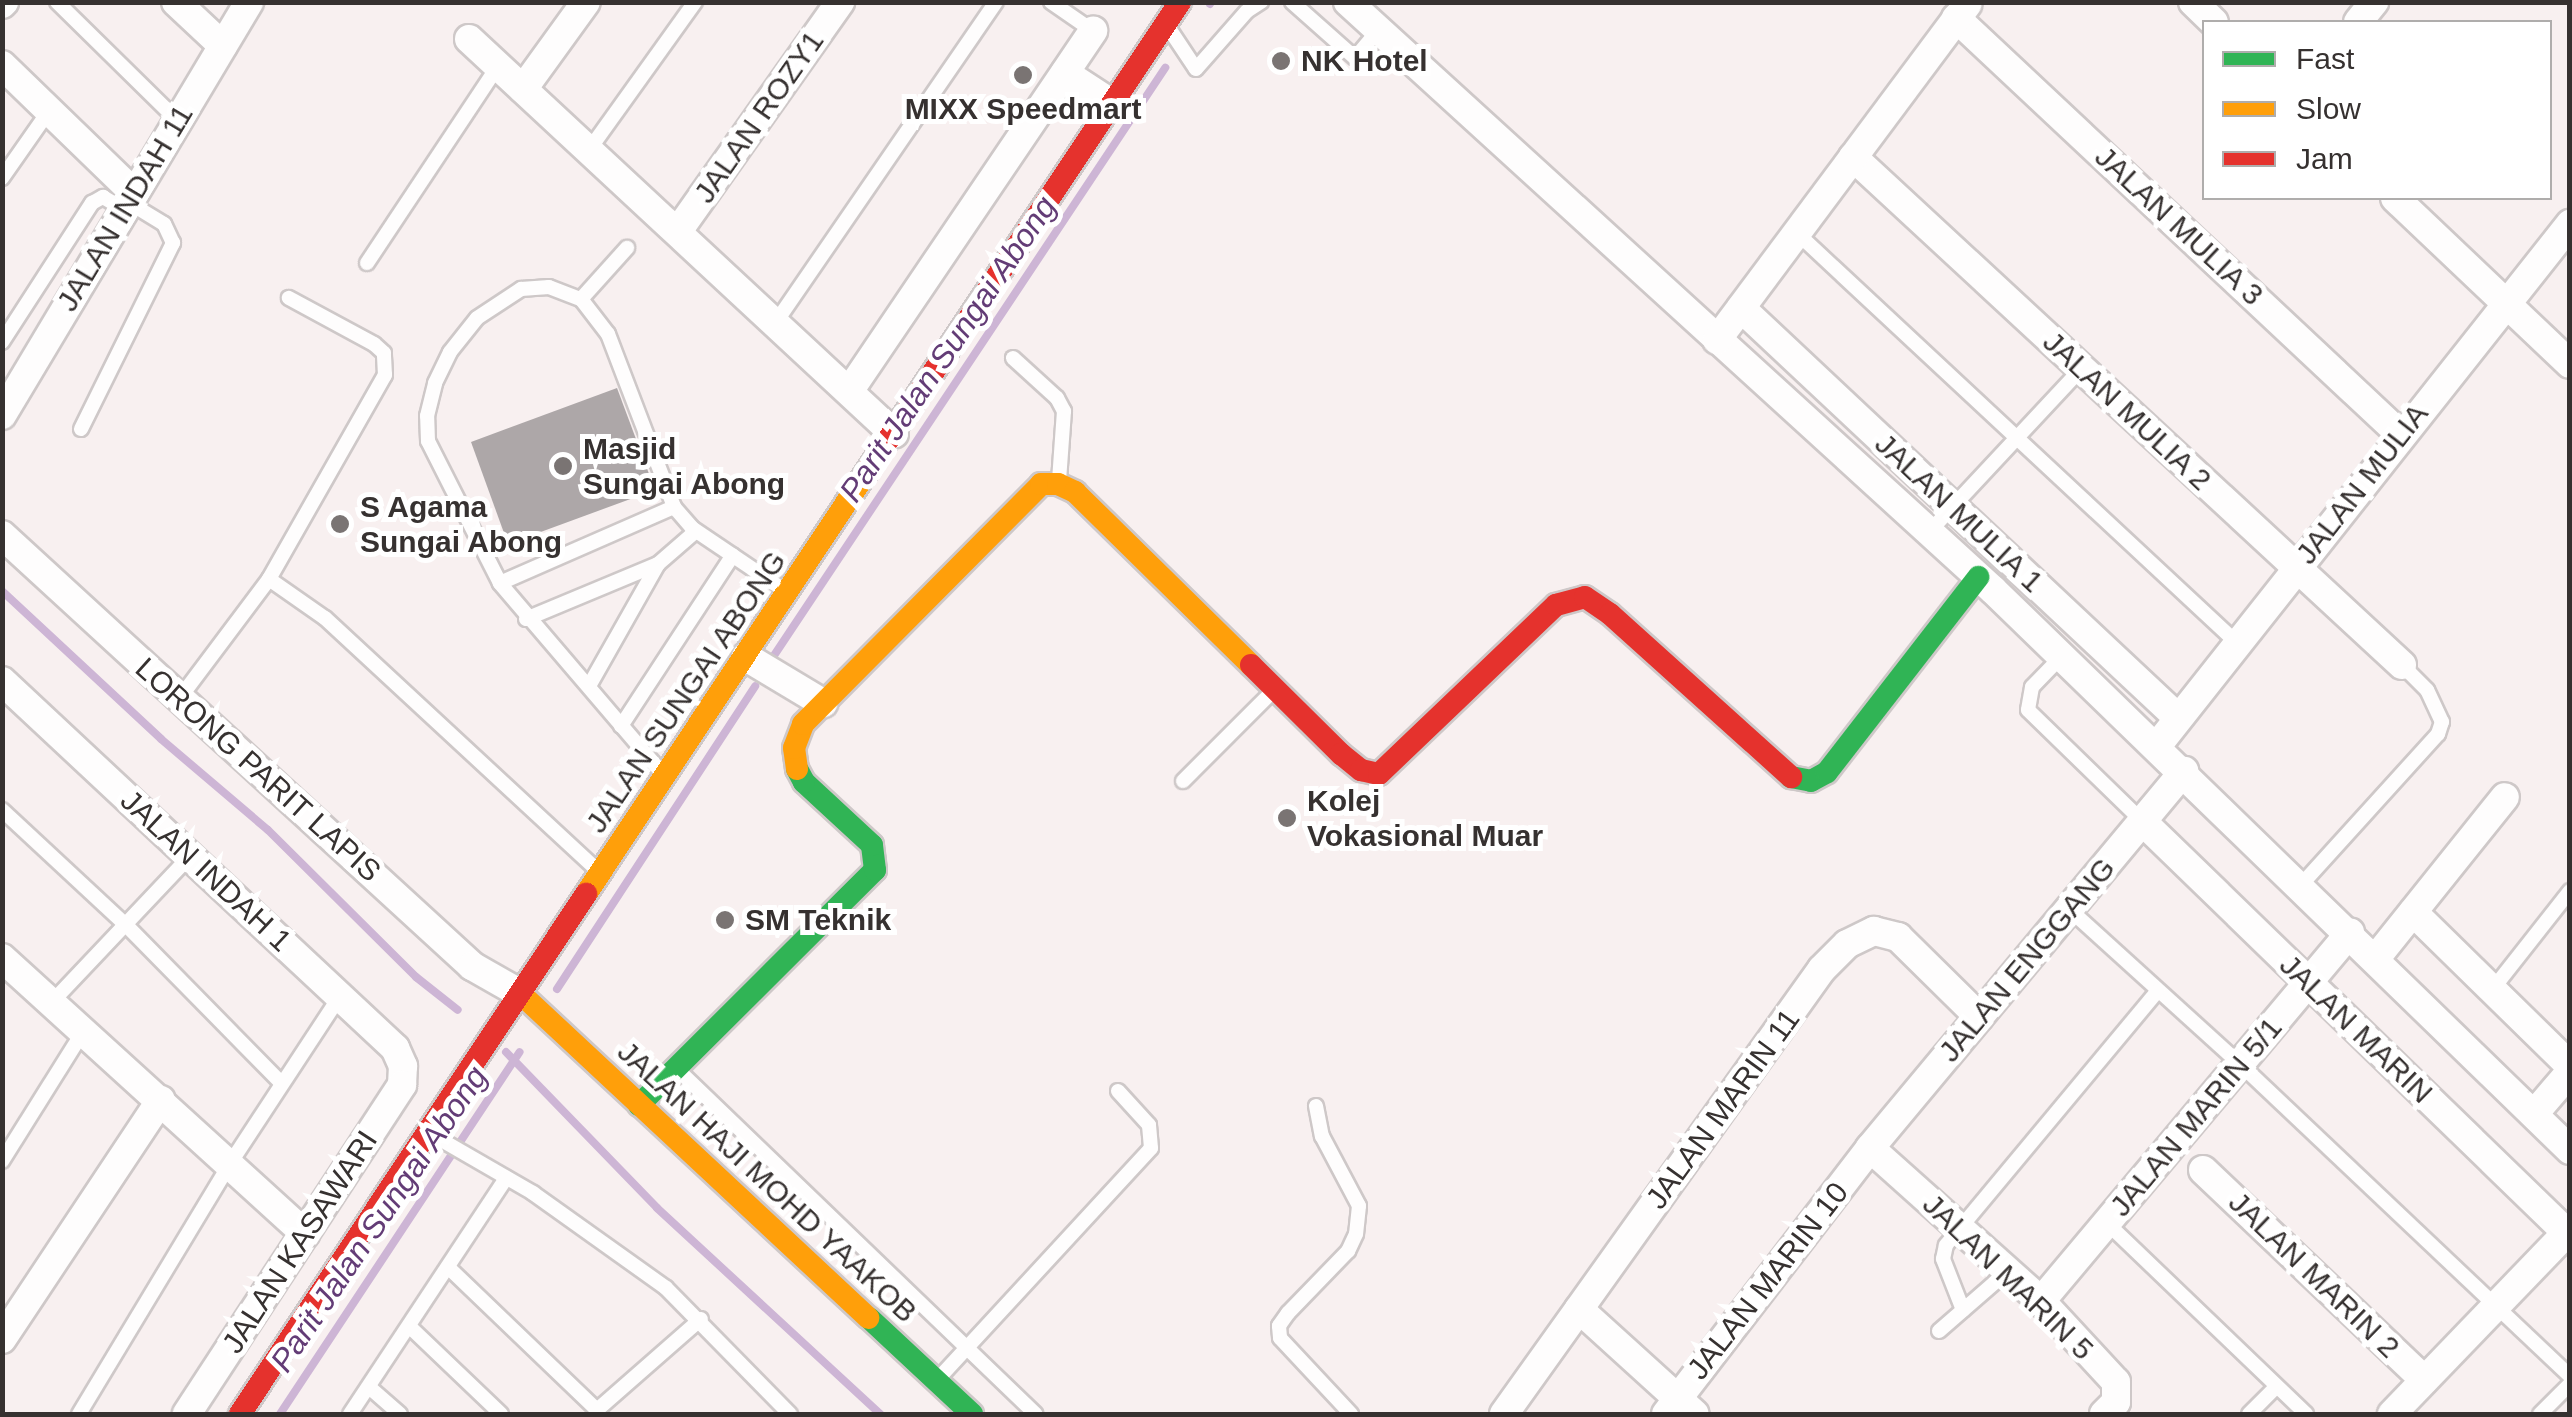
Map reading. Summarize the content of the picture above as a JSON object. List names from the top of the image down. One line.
{"streets":{"street":["JALAN ROZY1","JALAN INDAH 11","JALAN MULIA 3","JALAN MULIA 2","JALAN MULIA","JALAN MULIA 1","JALAN SUNGAI ABONG","LORONG PARIT LAPIS","JALAN INDAH 1","JALAN ENGGANG","JALAN MARIN","JALAN MARIN 11","JALAN MARIN 5/1","JALAN HAJI MOHD YAAKOB","JALAN KASAWARI","JALAN MARIN 2","JALAN MARIN 5","JALAN MARIN 10"]},"crossings":[["JALAN MULIA 3","JALAN MULIA"],["JALAN MULIA 2","JALAN MULIA"],["JALAN MULIA","JALAN MULIA 1"],["JALAN SUNGAI ABONG","LORONG PARIT LAPIS"],["JALAN SUNGAI ABONG","JALAN HAJI MOHD YAAKOB"],["LORONG PARIT LAPIS","JALAN HAJI MOHD YAAKOB"],["JALAN INDAH 1","JALAN KASAWARI"],["JALAN ENGGANG","JALAN MARIN"],["JALAN ENGGANG","JALAN MARIN 11"],["JALAN ENGGANG","JALAN MARIN 5"],["JALAN ENGGANG","JALAN MARIN 10"],["JALAN MARIN","JALAN MARIN 5/1"],["JALAN MARIN 5/1","JALAN MARIN 5"],["JALAN MARIN 5","JALAN MARIN 10"]],"water":["Parit Jalan Sungai Abong"],"places":["NK Hotel","MIXX Speedmart","Masjid Sungai Abong","S Agama Sungai Abong","Kolej Vokasional Muar","SM Teknik"],"legend":["Fast","Slow","Jam"]}
